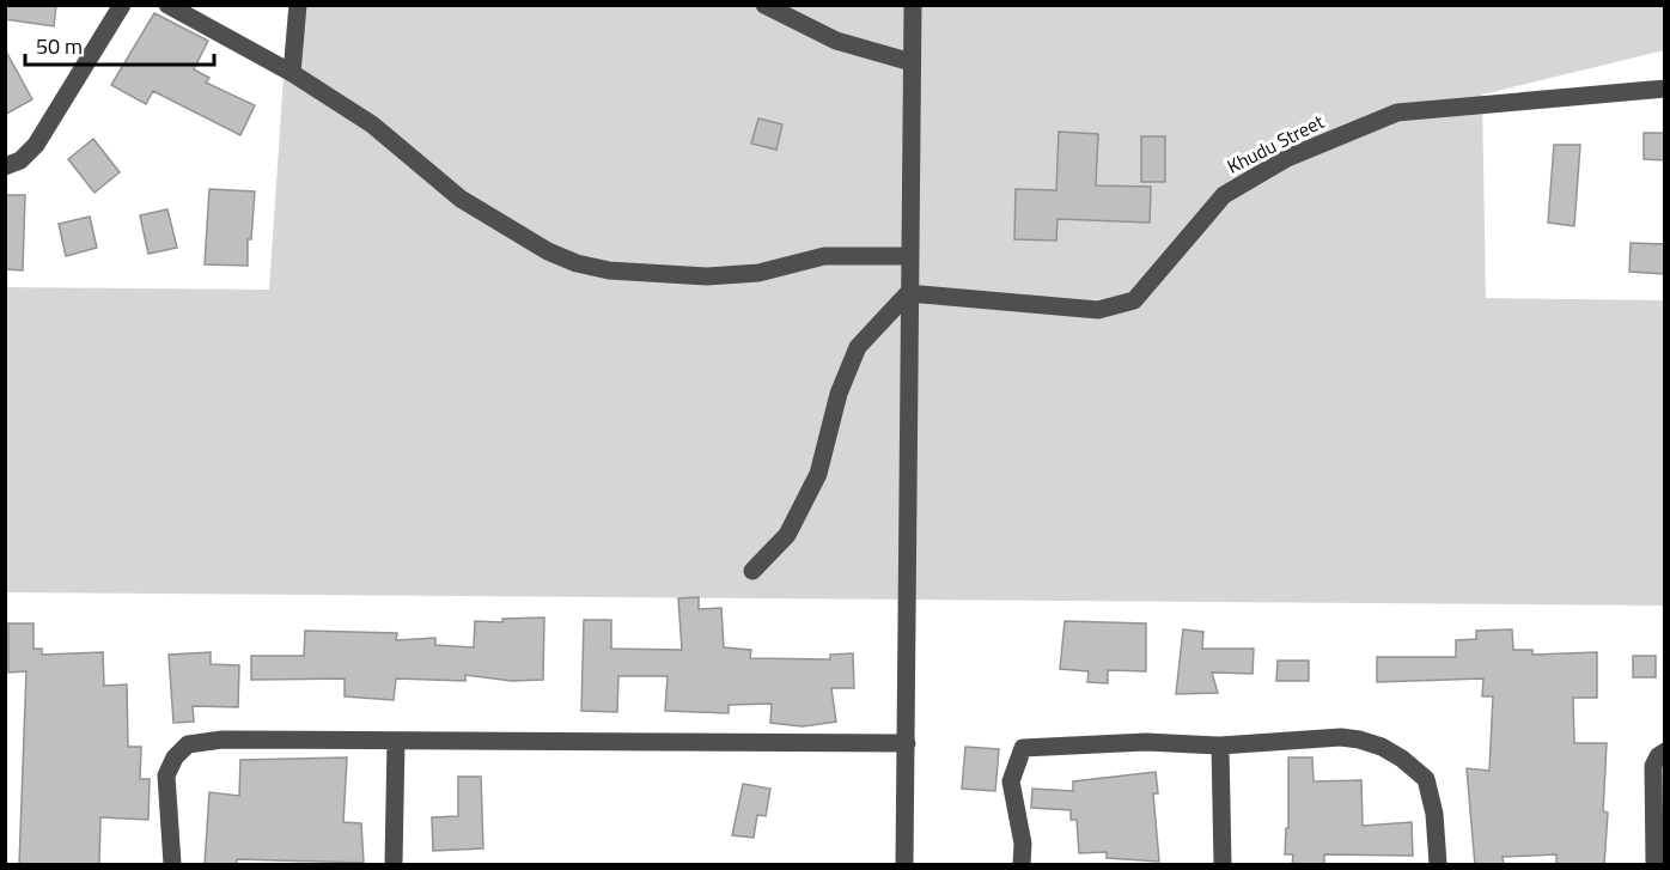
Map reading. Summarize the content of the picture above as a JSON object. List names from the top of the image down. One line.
{"streets":{"street":["Khudu Street"]},"scale_bar":"50 m"}
